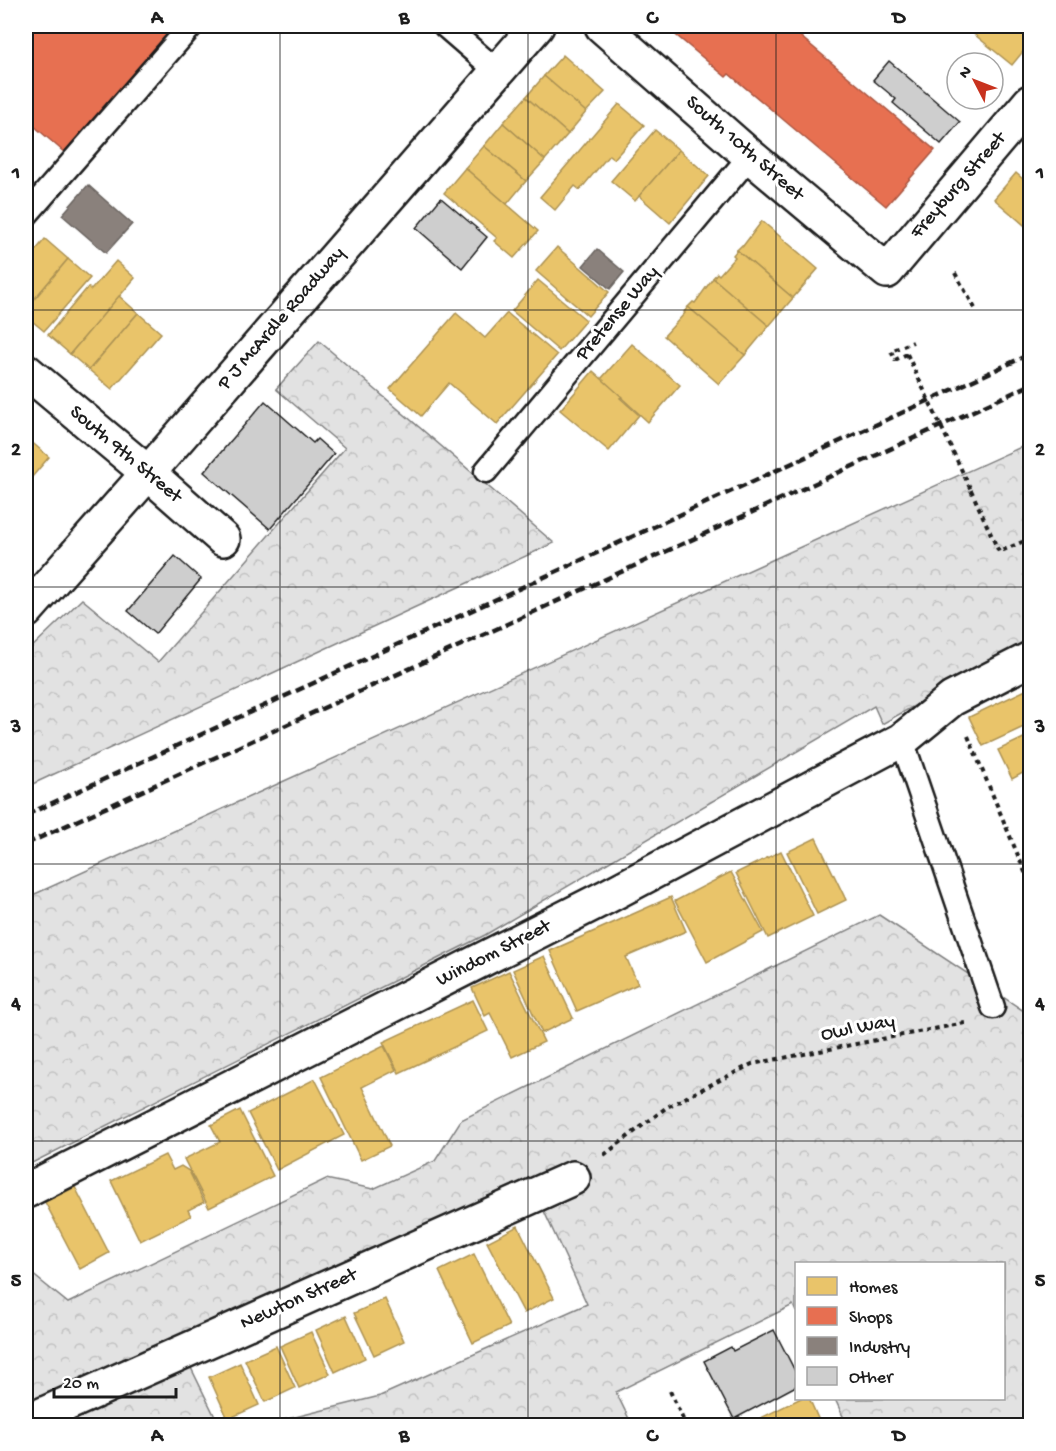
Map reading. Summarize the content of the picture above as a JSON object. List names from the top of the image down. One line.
{"streets":{"street":["South 10th Street","Freyburg Street","P J McArdle Roadway","South 9th Street","Windom Street","Newton Street"],"lane":["Pretense Way"],"path":["Owl Way"]},"crossings":[["South 10th Street","Freyburg Street"],["South 10th Street","Pretense Way"],["P J McArdle Roadway","South 9th Street"],["Owl Way","Newton Street"]],"legend":["Homes","Shops","Industry","Other"],"scale_bar":"20 m","north":"top left","grid":{"columns":["A","B","C","D"],"rows":["1","2","3","4","5"]}}
